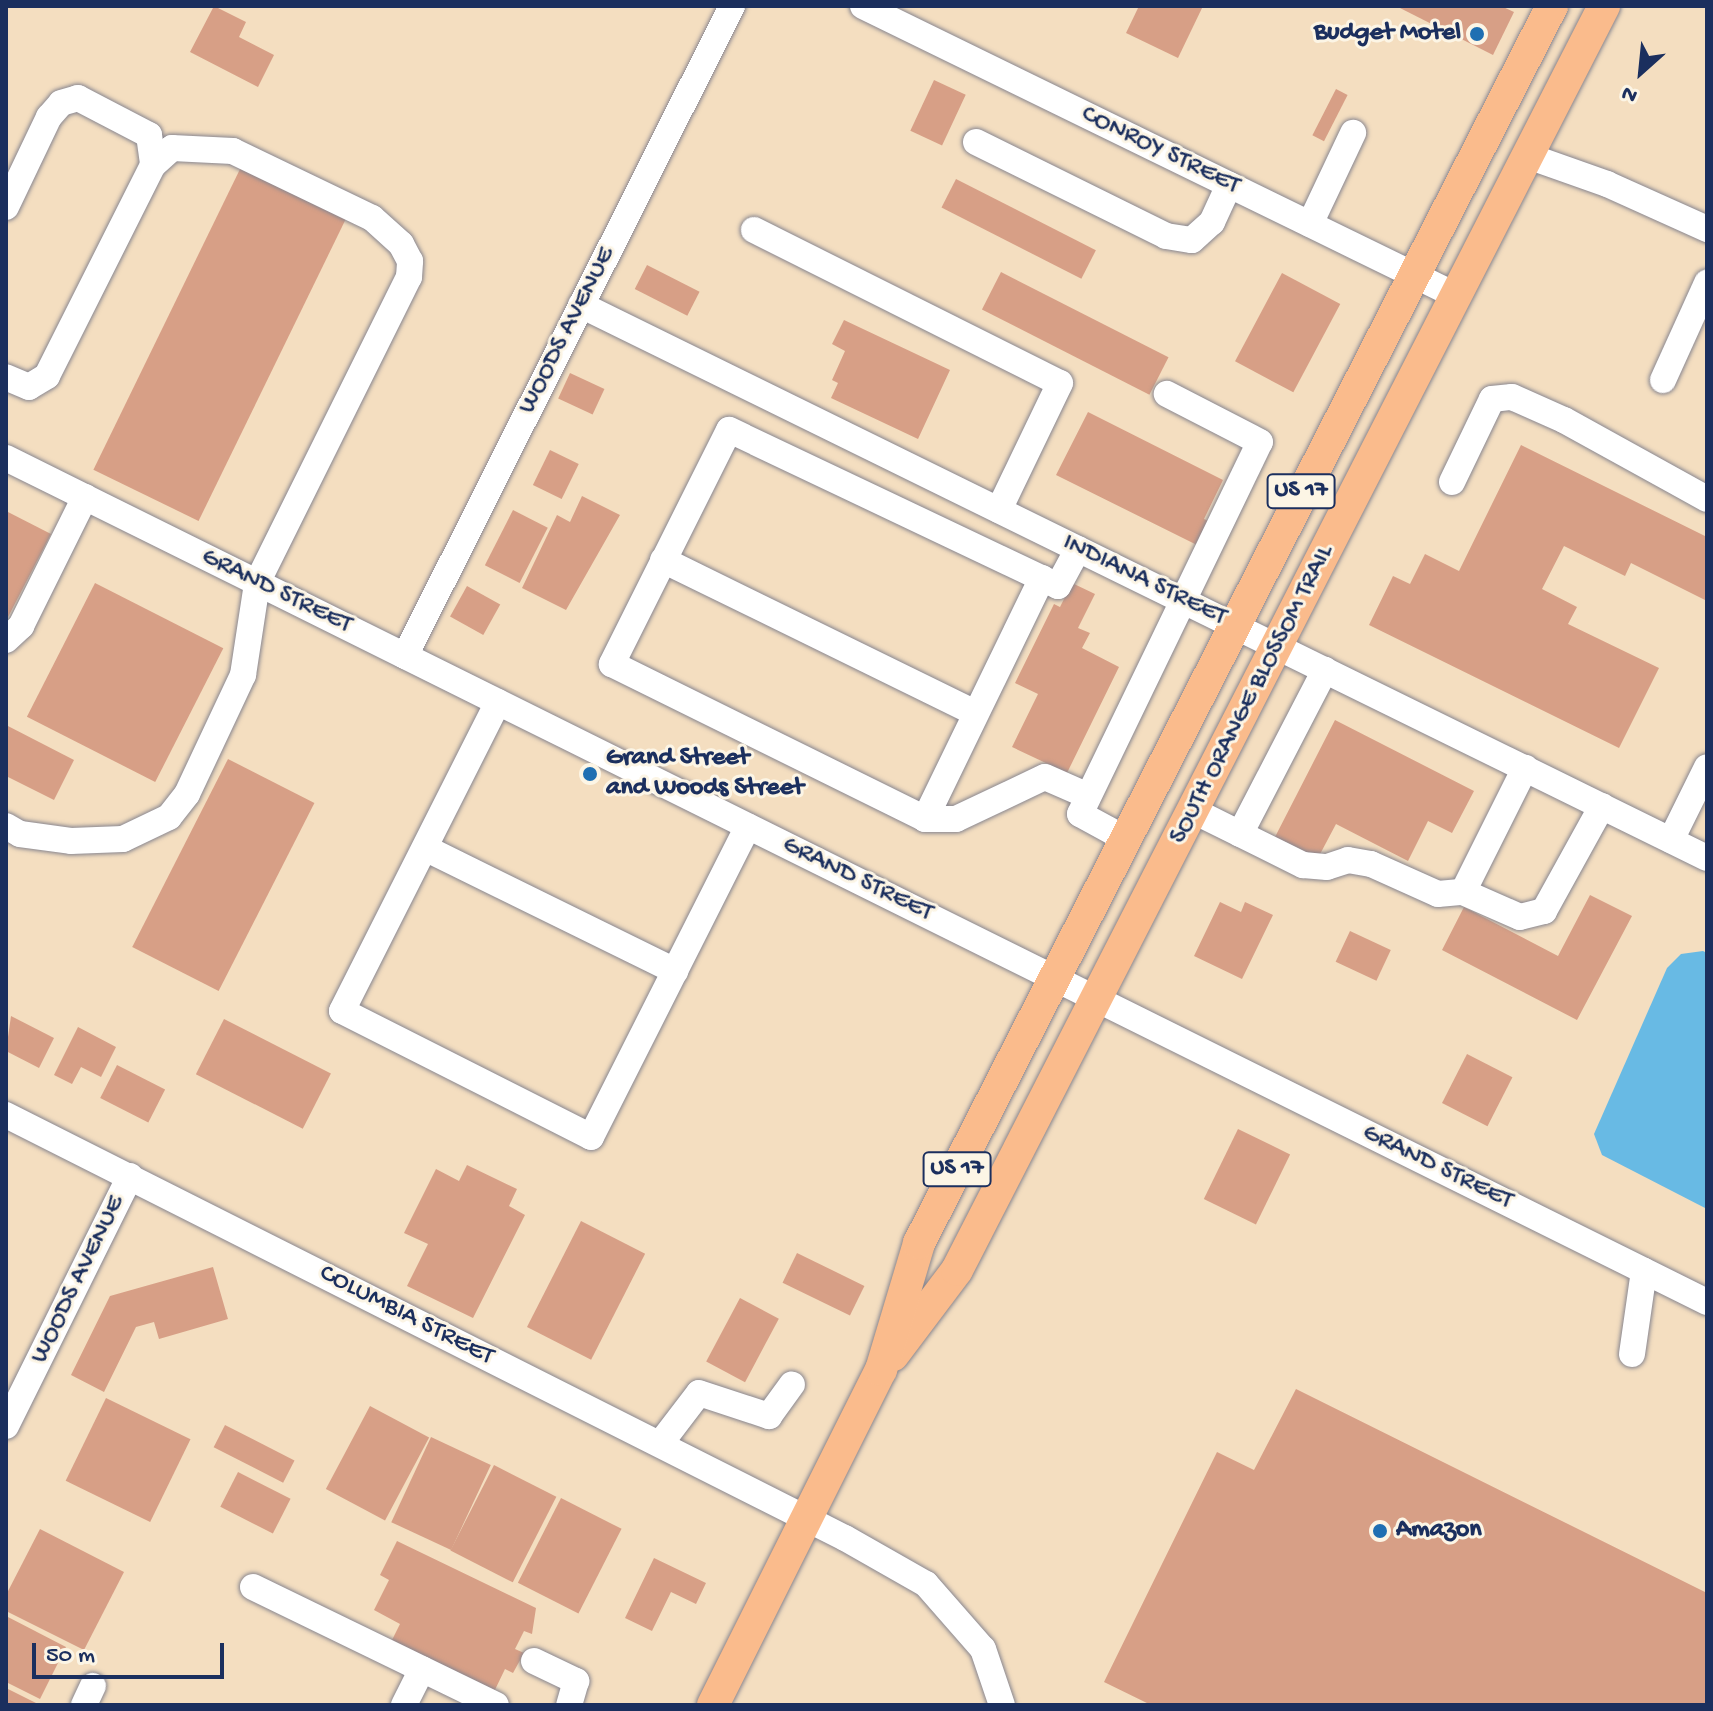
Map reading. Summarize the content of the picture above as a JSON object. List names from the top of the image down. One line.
{"streets":{"main road":["US 17","SOUTH ORANGE BLOSSOM TRAIL"],"street":["CONROY STREET","WOODS AVENUE","INDIANA STREET","GRAND STREET","COLUMBIA STREET"]},"crossings":[["CONROY STREET","SOUTH ORANGE BLOSSOM TRAIL"],["WOODS AVENUE","INDIANA STREET"],["WOODS AVENUE","GRAND STREET"],["WOODS AVENUE","COLUMBIA STREET"],["INDIANA STREET","SOUTH ORANGE BLOSSOM TRAIL"],["GRAND STREET","SOUTH ORANGE BLOSSOM TRAIL"],["SOUTH ORANGE BLOSSOM TRAIL","COLUMBIA STREET"]],"places":["Budget Motel","Grand Street and Woods Street","Amazon"],"scale_bar":"50 m","north":"bottom left"}
